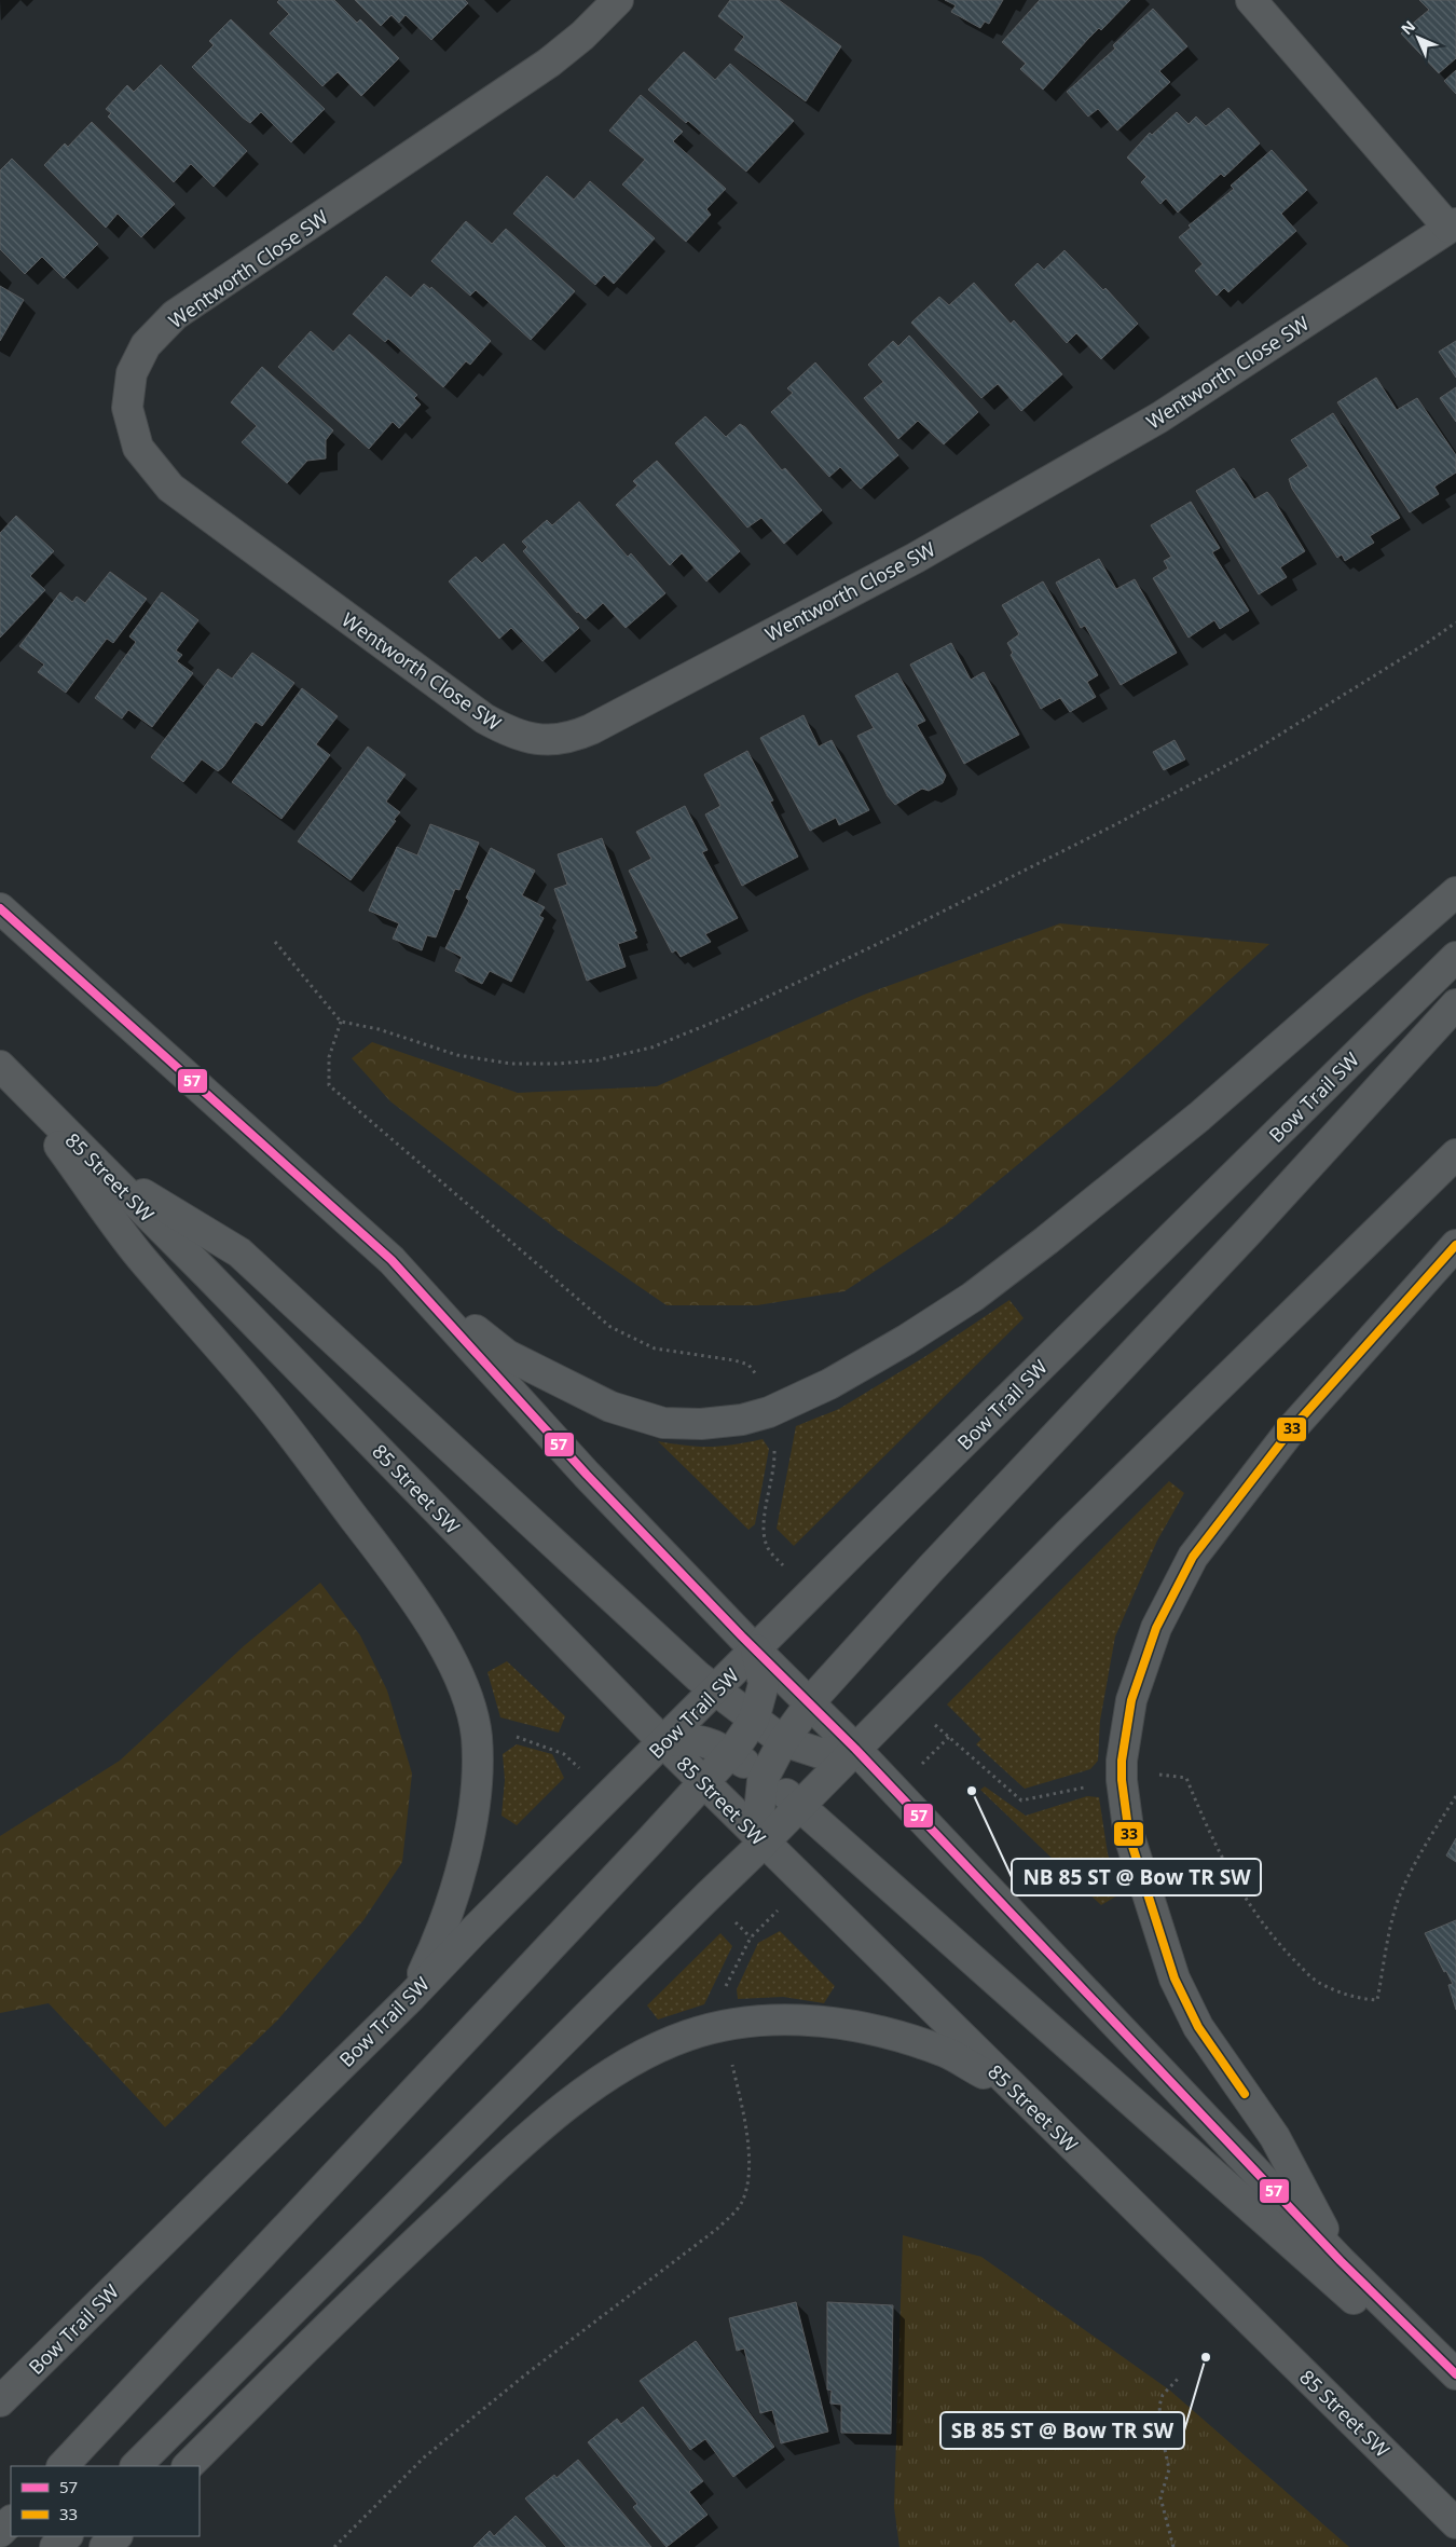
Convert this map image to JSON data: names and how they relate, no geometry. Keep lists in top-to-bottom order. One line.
{"streets":{"main road":["Wentworth Close SW","Bow Trail SW","85 Street SW"]},"crossings":[["Bow Trail SW","85 Street SW"]],"places":["NB 85 ST @ Bow TR SW","SB 85 ST @ Bow TR SW"],"lines":["transit line 57","transit line 33"],"legend":["57","33"],"north":"top left"}
